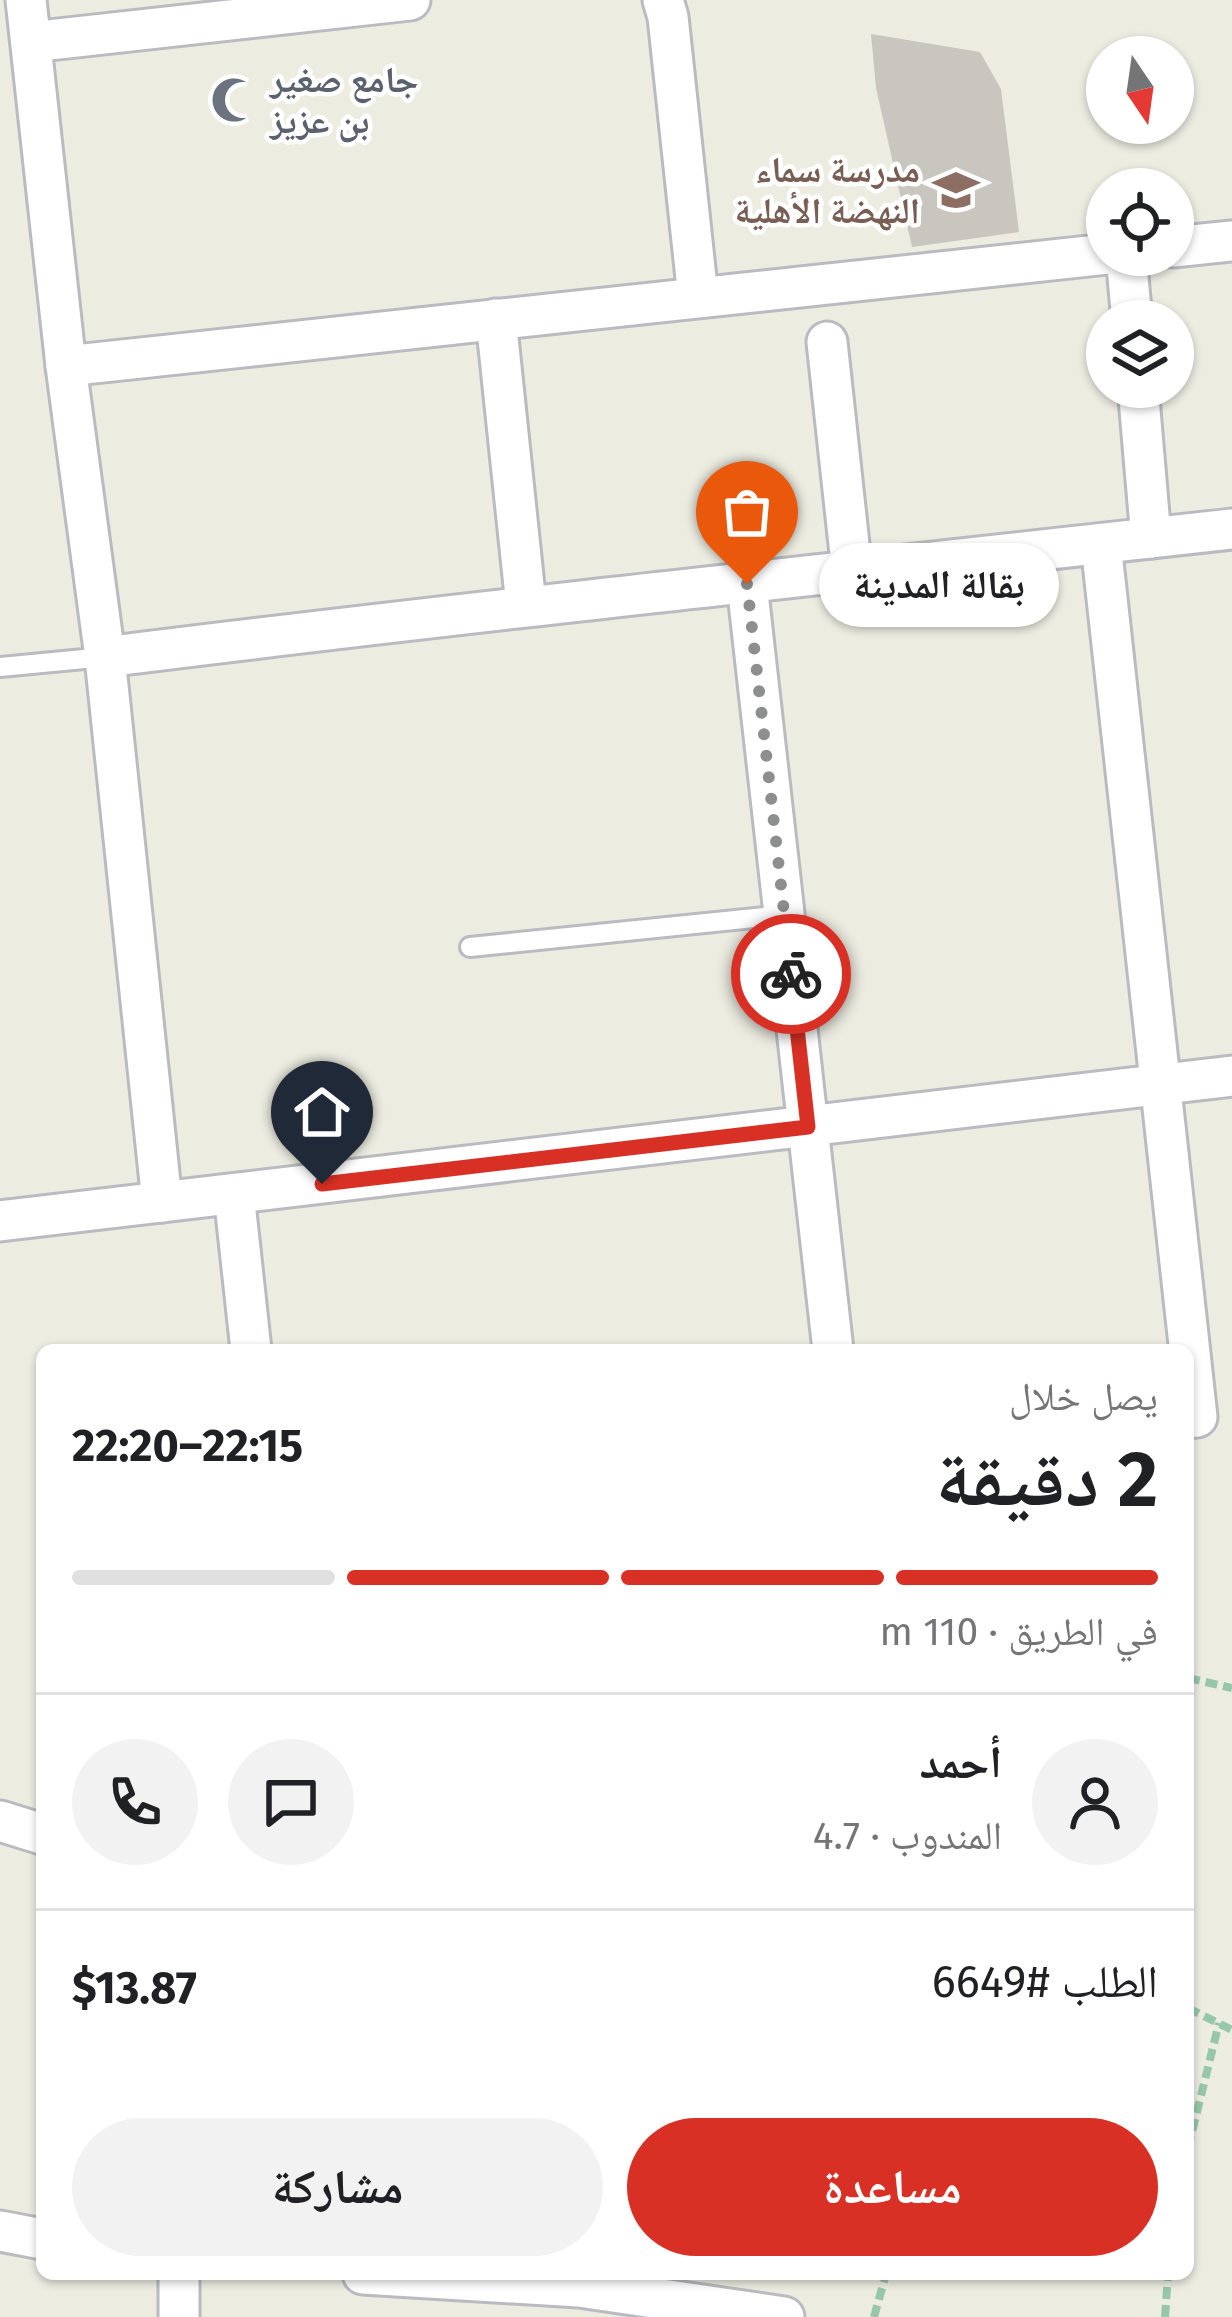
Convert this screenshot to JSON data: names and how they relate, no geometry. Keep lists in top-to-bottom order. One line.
{"places":{"mosque":["جامع صغير بن عزيز"],"school or university":["مدرسة سماء النهضة الأهلية"],"other":["بقالة المدينة"]},"north":"bottom","page":{"bubble":"بقالة المدينة","heading":["2 دقيقة","يصل خلال","22:15–22:20"],"panel":["أحمد","المندوب · 4.7","الطلب #6649","$13.87"],"bar":"في الطريق · 110 m","buttons":["مساعدة","مشاركة"]}}
